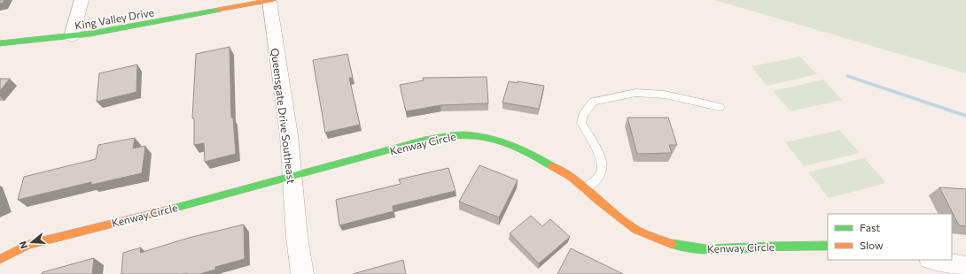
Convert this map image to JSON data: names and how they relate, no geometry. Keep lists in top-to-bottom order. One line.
{"streets":{"street":["King Valley Drive","Queensgate Drive Southeast","Kenway Circle"]},"crossings":[["King Valley Drive","Queensgate Drive Southeast"],["Queensgate Drive Southeast","Kenway Circle"]],"legend":["Fast","Slow"],"north":"left"}
